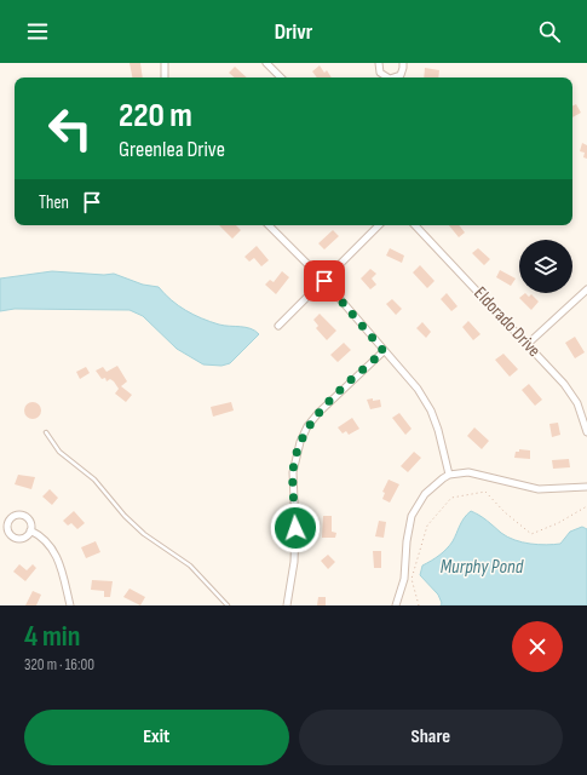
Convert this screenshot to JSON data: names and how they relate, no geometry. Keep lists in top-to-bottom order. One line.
{"streets":{"street":["Eldorado Drive"]},"water":["Murphy Pond"],"page":{"header":"Drivr","turn":["220 m","Greenlea Drive"],"then":"Then","heading":["4 min","320 m · 16:00"],"buttons":["Exit","Share"]}}
